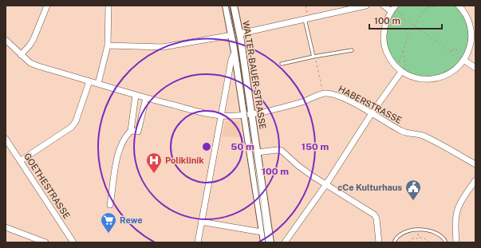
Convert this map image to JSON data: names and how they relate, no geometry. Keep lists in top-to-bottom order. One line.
{"streets":{"street":["WALTER-BAUER-STRASSE","HABERSTRASSE","GOETHESTRASSE"]},"crossings":[["WALTER-BAUER-STRASSE","HABERSTRASSE"]],"places":{"hospital":["Poliklinik"],"public building":["cCe Kulturhaus"],"supermarket":["Rewe"]},"scale_bar":"100 m","rings":["50 m","150 m","100 m"]}
